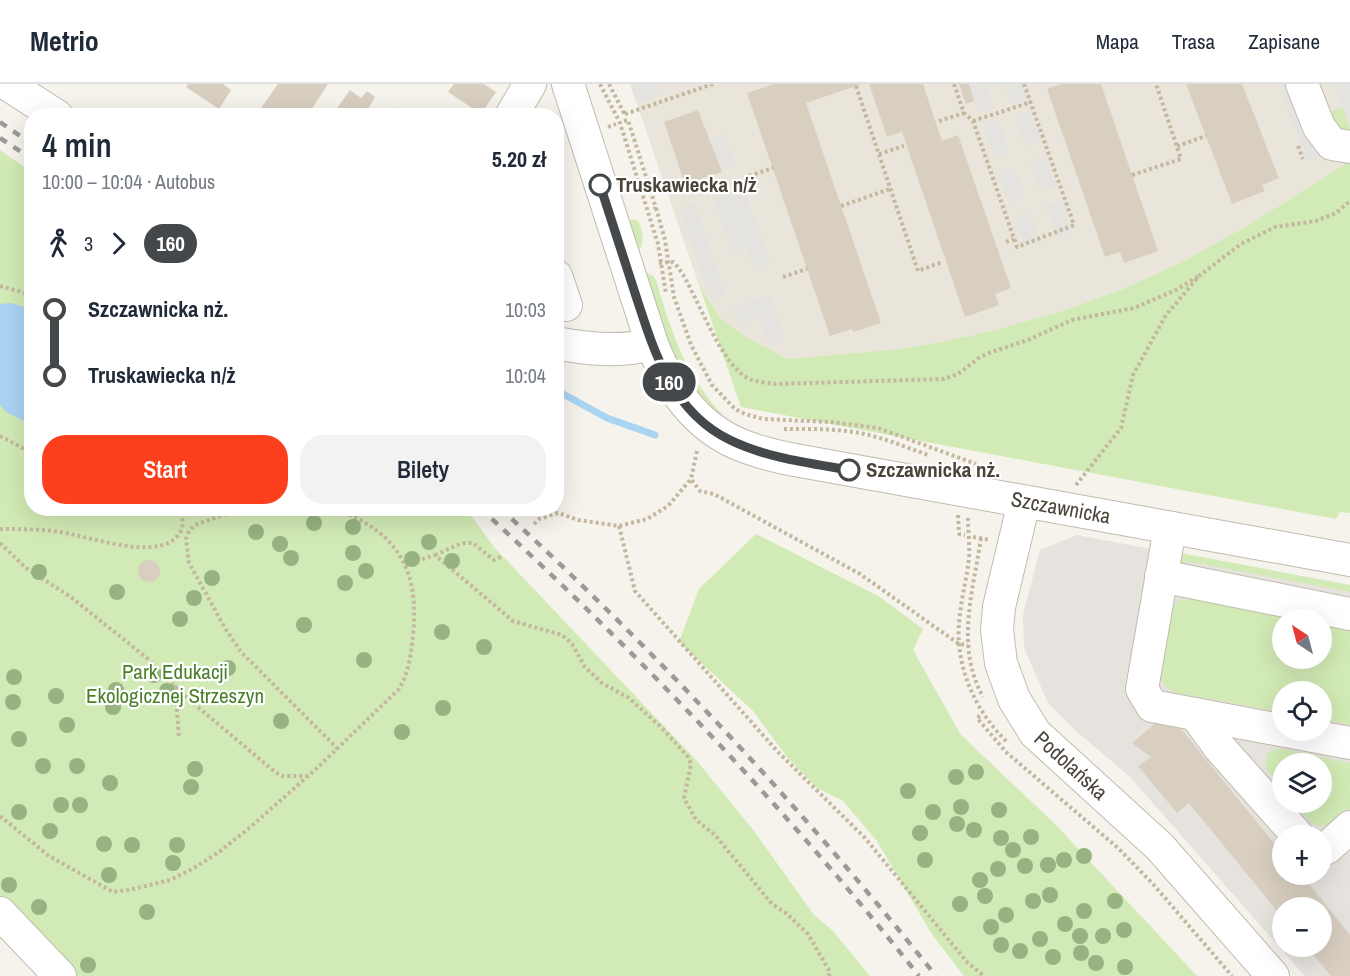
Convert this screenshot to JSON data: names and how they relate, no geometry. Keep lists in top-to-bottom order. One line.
{"streets":{"street":["Szczawnicka","Podolańska"]},"crossings":[["Szczawnicka","Podolańska"]],"parks":["Park Edukacji Ekologicznej Strzeszyn"],"places":["Truskawiecka n/ż","Szczawnicka nż."],"lines":["bus line 160"],"north":"top left","page":{"header":"Metrio","nav":["Mapa","Trasa","Zapisane"],"on_map":"160","heading":["4 min","10:00 – 10:04 · Autobus","5.20 zł"],"legs":["3","160"],"list":[{"name":"Szczawnicka nż.","value":"10:03"},{"name":"Truskawiecka n/ż","value":"10:04"}],"buttons":["Start","Bilety"],"map_buttons":["+","−"]}}
